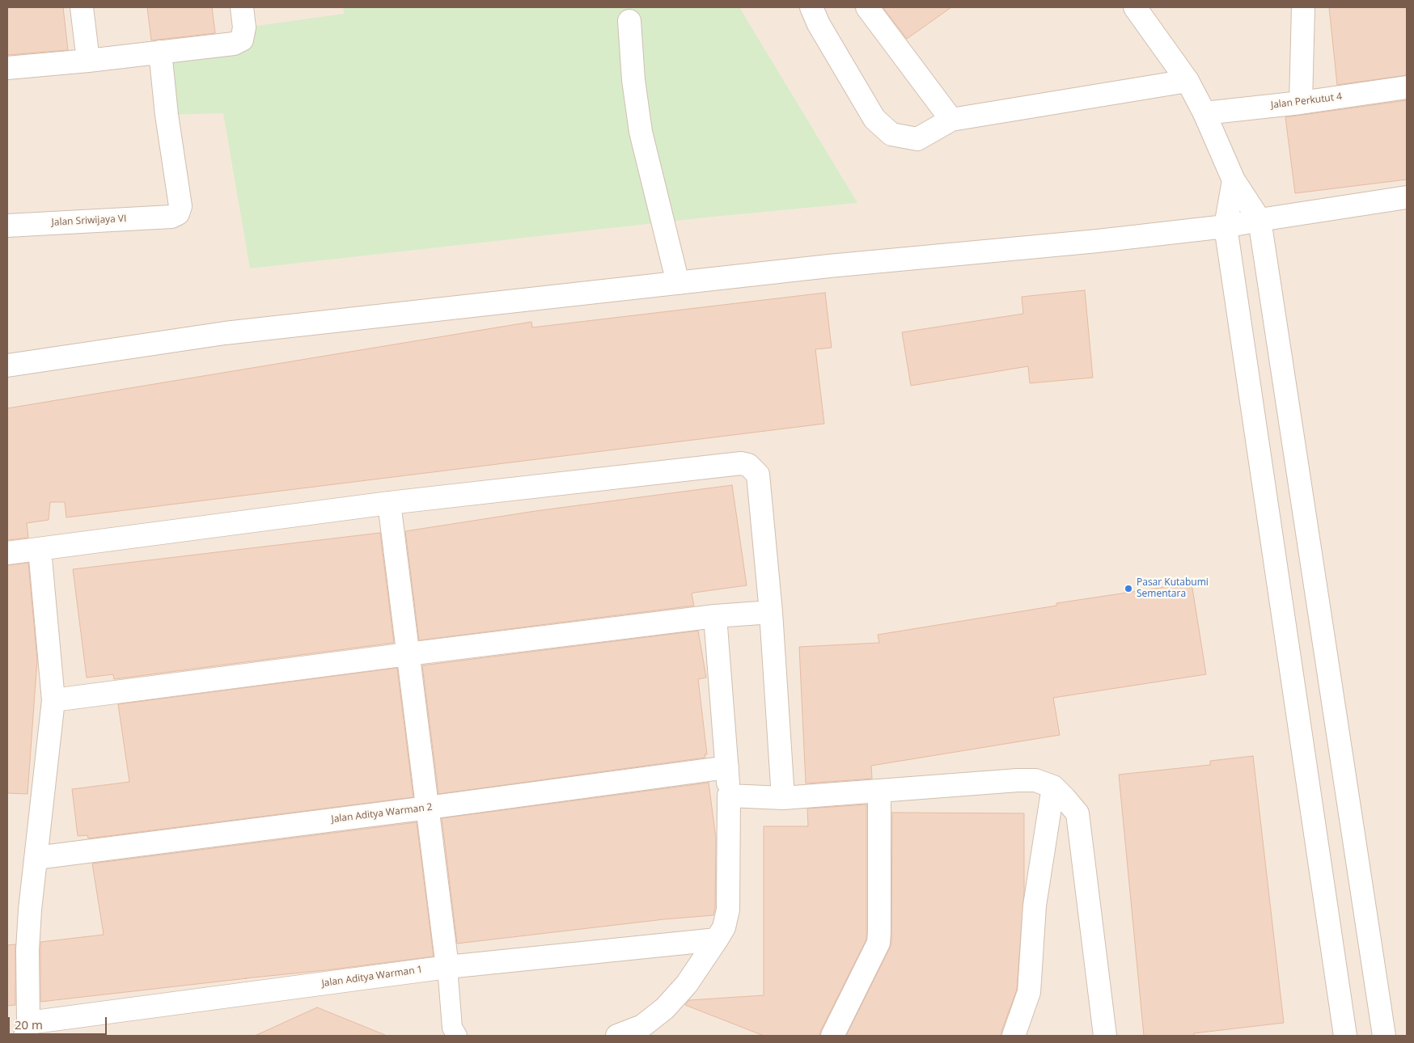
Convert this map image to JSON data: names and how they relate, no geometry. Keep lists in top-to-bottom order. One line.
{"streets":{"street":["Jalan Perkutut 4","Jalan Sriwijaya VI","Jalan Aditya Warman 2","Jalan Aditya Warman 1"]},"places":["Pasar Kutabumi Sementara"],"scale_bar":"20 m"}
